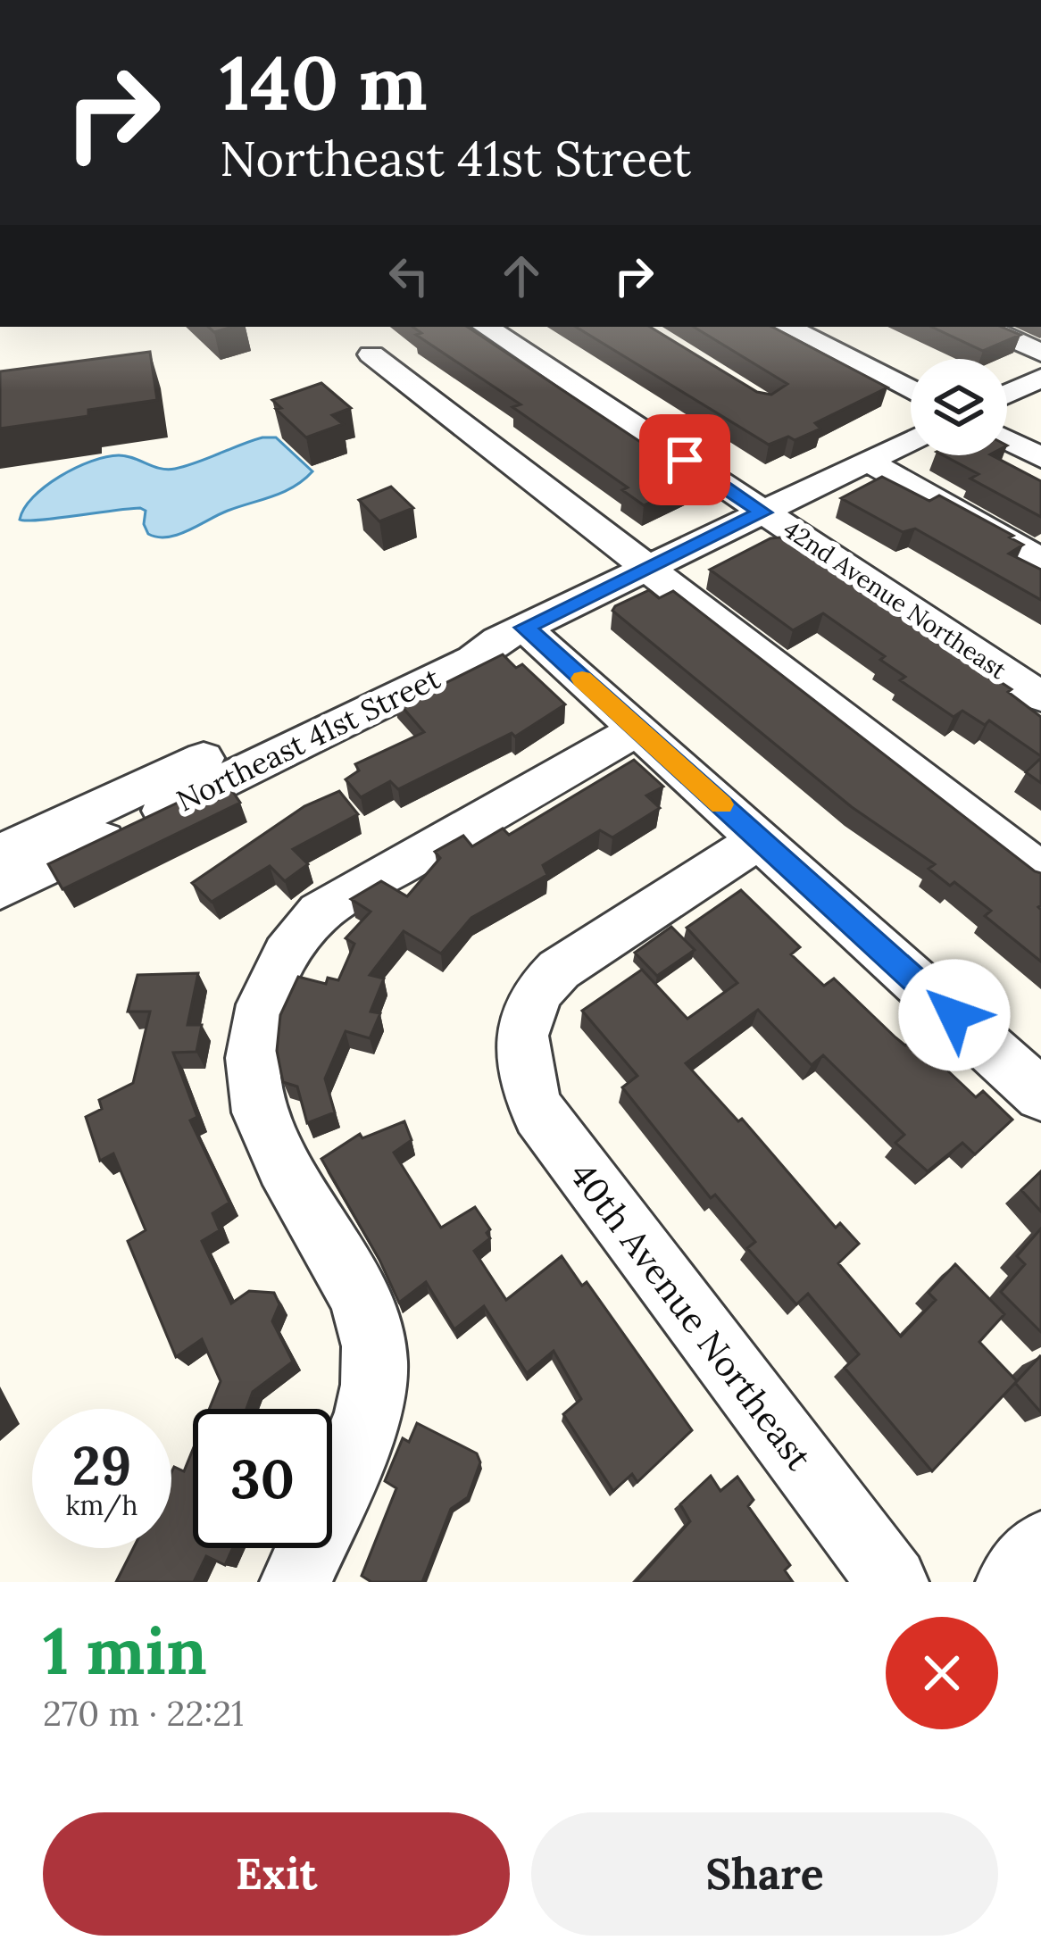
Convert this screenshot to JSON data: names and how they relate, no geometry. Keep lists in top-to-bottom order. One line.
{"streets":{"street":["42nd Avenue Northeast","Northeast 41st Street","40th Avenue Northeast"]},"crossings":[["42nd Avenue Northeast","Northeast 41st Street"]],"page":{"turn":["140 m","Northeast 41st Street"],"speed":"29 km/h","limit":"30","heading":["1 min","270 m · 22:21"],"buttons":["Exit","Share"]}}
